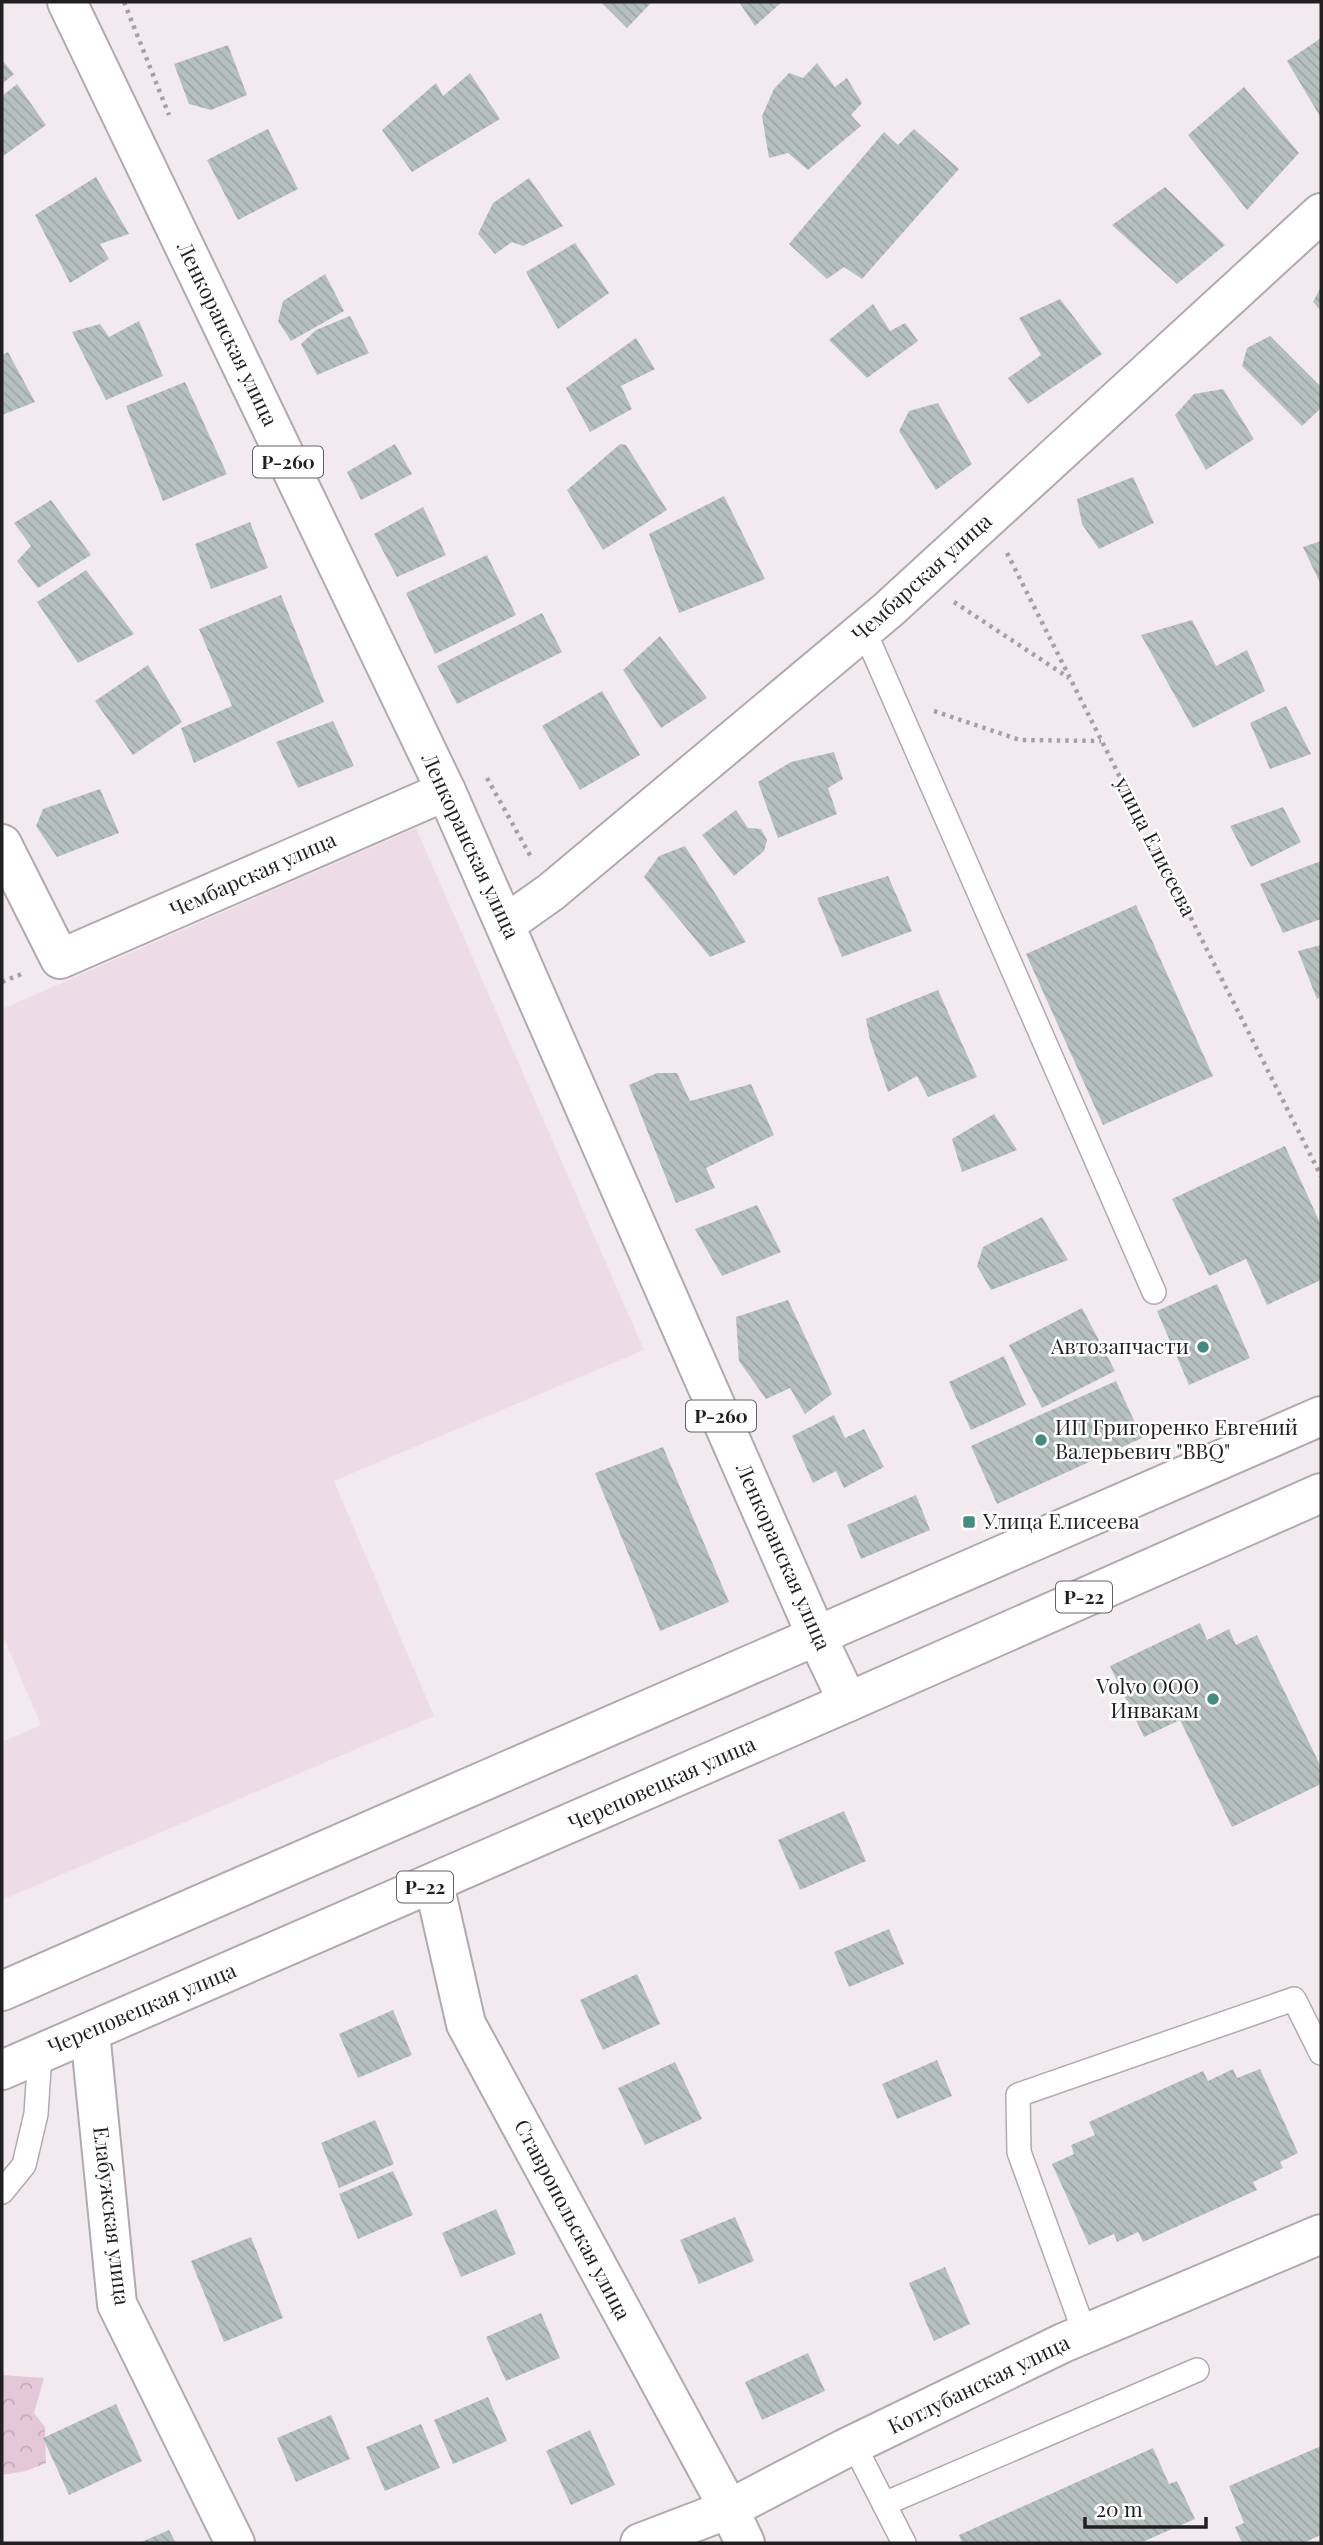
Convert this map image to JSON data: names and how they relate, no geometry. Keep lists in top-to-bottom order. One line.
{"streets":{"main road":["Ленкоранская улица","Р-260","Чембарская улица","Р-22","Череповецкая улица","Елабужская улица","Ставропольская улица","Котлубанская улица"],"path":["улица Елисеева"]},"crossings":[["Ленкоранская улица","Чембарская улица"],["Ленкоранская улица","Череповецкая улица"],["Чембарская улица","улица Елисеева"],["Череповецкая улица","Елабужская улица"],["Череповецкая улица","Ставропольская улица"],["Ставропольская улица","Котлубанская улица"]],"places":{"other":["Автозапчасти","ИП Григоренко Евгений Валерьевич \"BBQ\"","Volvo ООО Инвакам"],"transit":["Улица Елисеева"]},"scale_bar":"20 m"}
